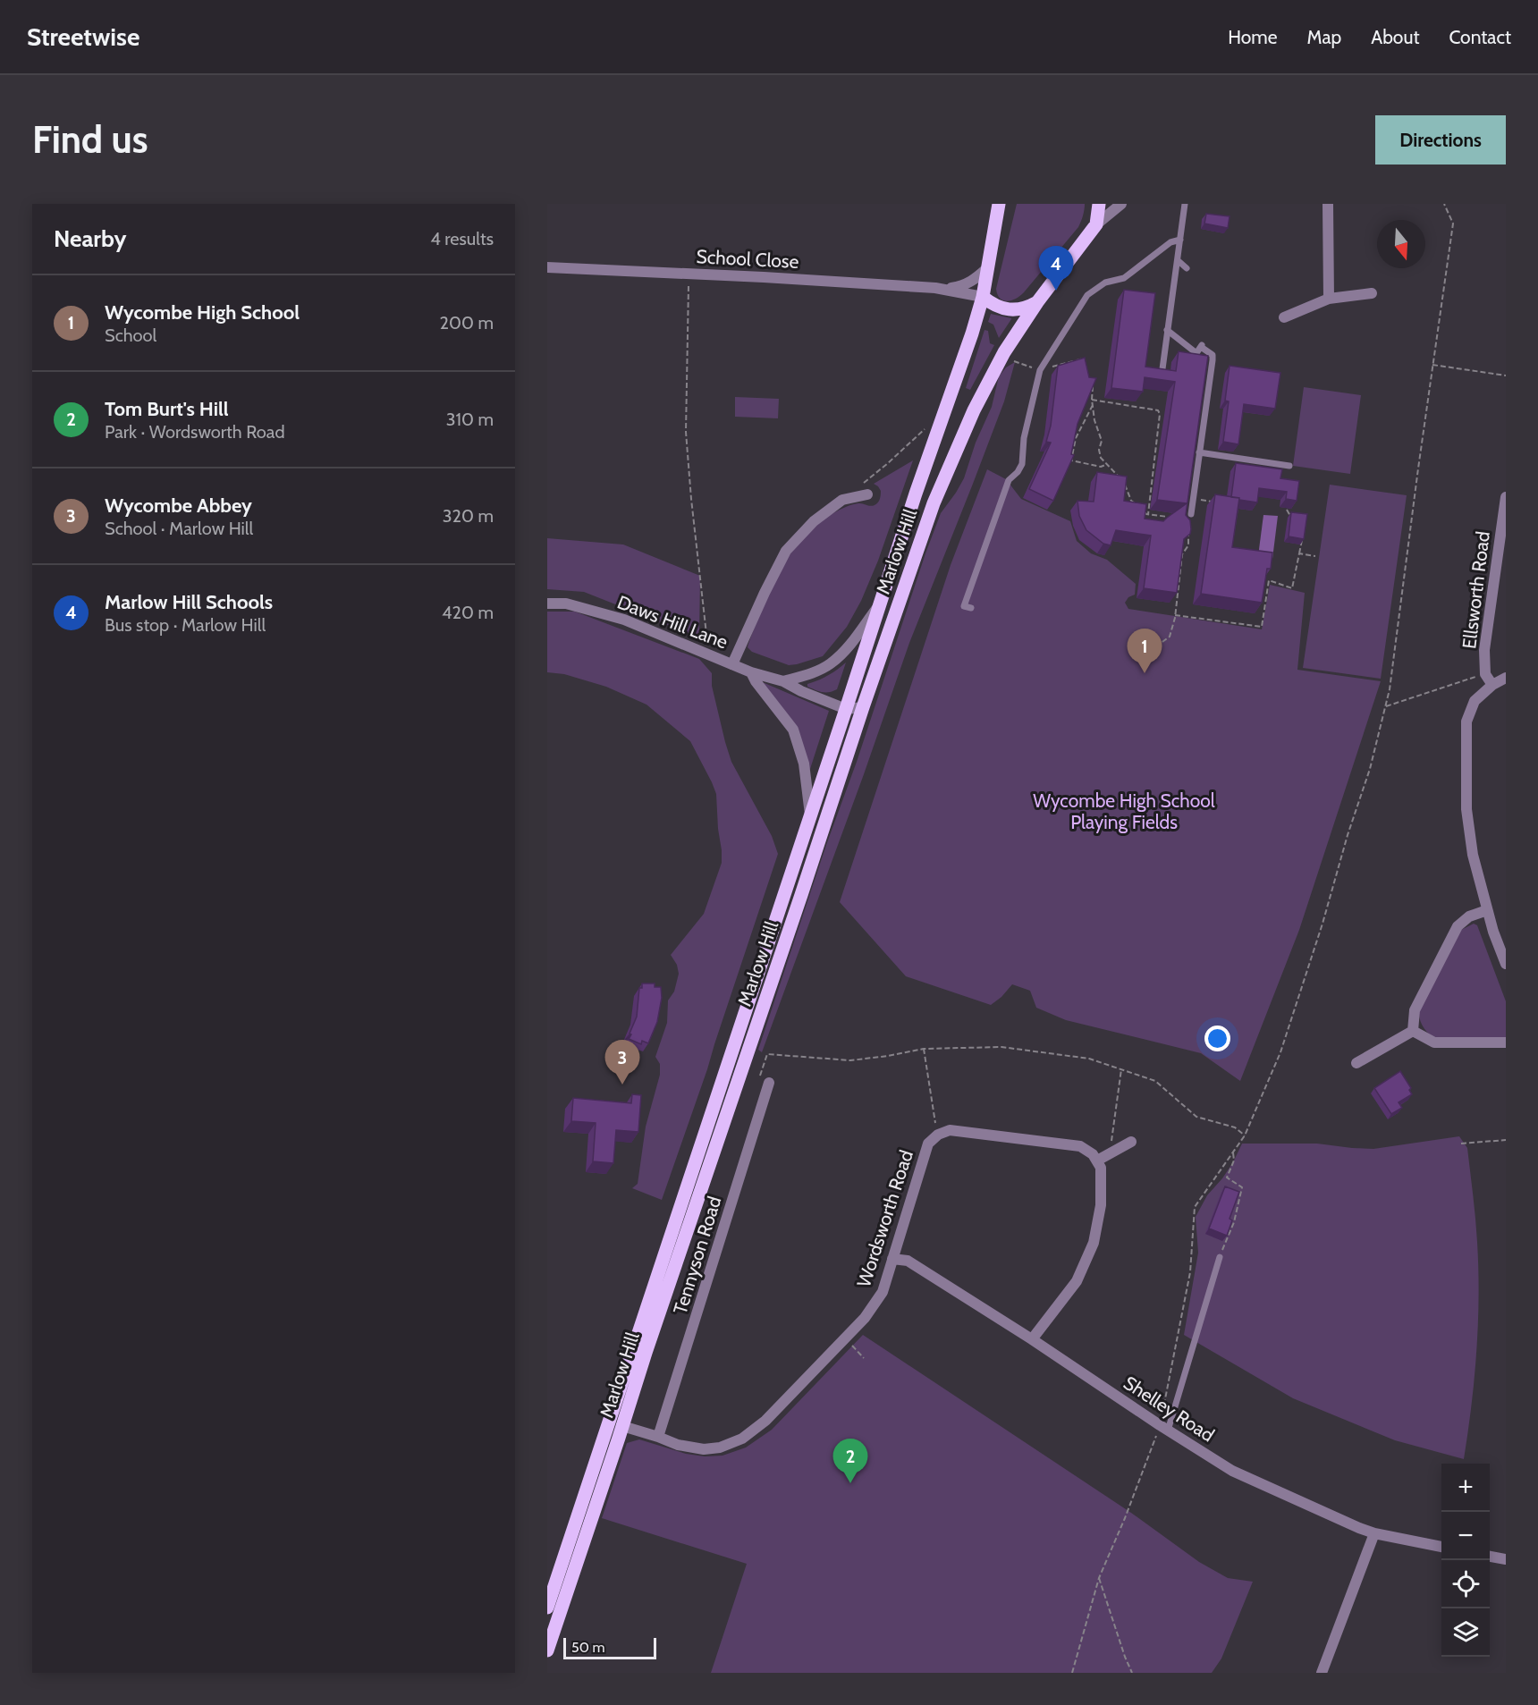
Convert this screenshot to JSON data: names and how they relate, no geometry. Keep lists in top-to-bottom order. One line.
{"streets":{"main road":["Marlow Hill"],"street":["School Close","Ellsworth Road","Daws Hill Lane","Wordsworth Road","Tennyson Road","Shelley Road"]},"crossings":[["School Close","Marlow Hill"],["Marlow Hill","Daws Hill Lane"],["Marlow Hill","Wordsworth Road"],["Wordsworth Road","Tennyson Road"],["Wordsworth Road","Shelley Road"]],"parks":["Wycombe High School Playing Fields"],"scale_bar":"50 m","north":"bottom","page":{"header":"Streetwise","nav":["Home","Map","About","Contact"],"buttons":"Directions","title":"Find us","heading":["Nearby","4 results"],"pins":["4","1","3","2"],"list":[{"mark":"1","name":"Wycombe High School","note":"School","value":"200 m"},{"mark":"2","name":"Tom Burt's Hill","note":"Park · Wordsworth Road","value":"310 m"},{"mark":"3","name":"Wycombe Abbey","note":"School · Marlow Hill","value":"320 m"},{"mark":"4","name":"Marlow Hill Schools","note":"Bus stop · Marlow Hill","value":"420 m"}],"map_buttons":["+","−"],"scale":"50 m"}}
